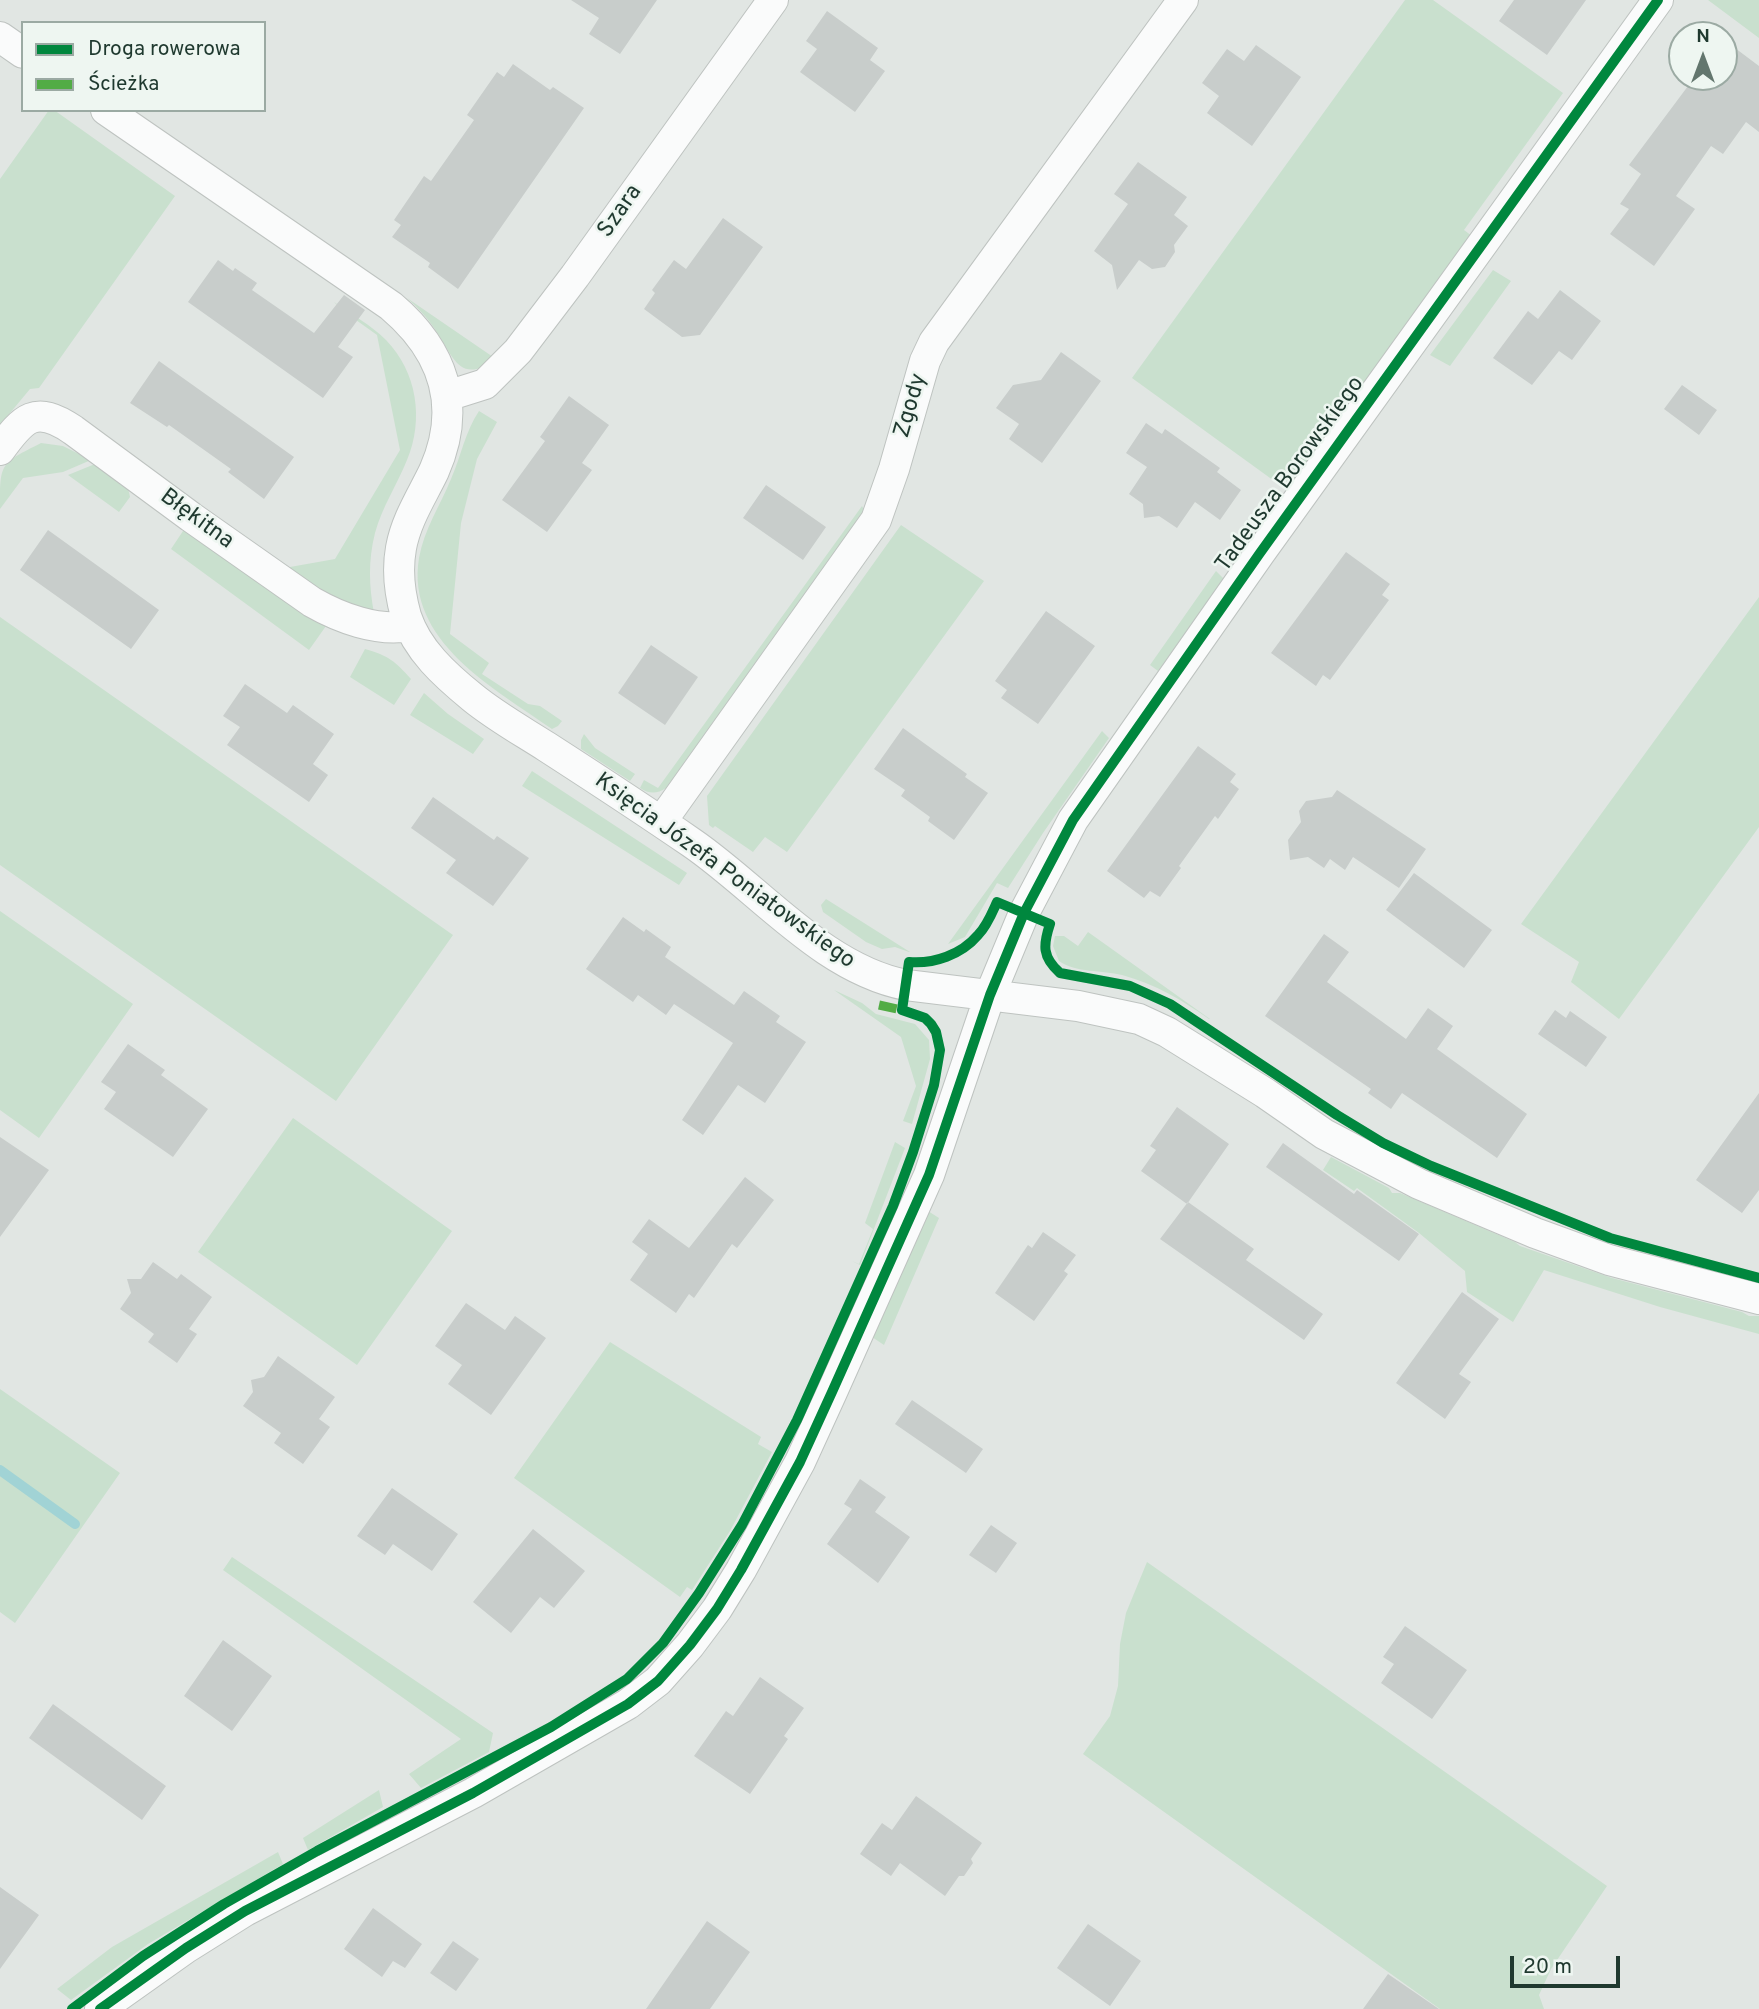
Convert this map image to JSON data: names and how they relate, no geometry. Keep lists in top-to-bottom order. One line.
{"streets":{"street":["Szara","Zgody","Tadeusza Borowskiego","Błękitna","Księcia Józefa Poniatowskiego"]},"crossings":[["Szara","Księcia Józefa Poniatowskiego"],["Zgody","Księcia Józefa Poniatowskiego"],["Tadeusza Borowskiego","Księcia Józefa Poniatowskiego"],["Błękitna","Księcia Józefa Poniatowskiego"]],"legend":["Droga rowerowa","Ścieżka"],"scale_bar":"20 m","north":"top"}
